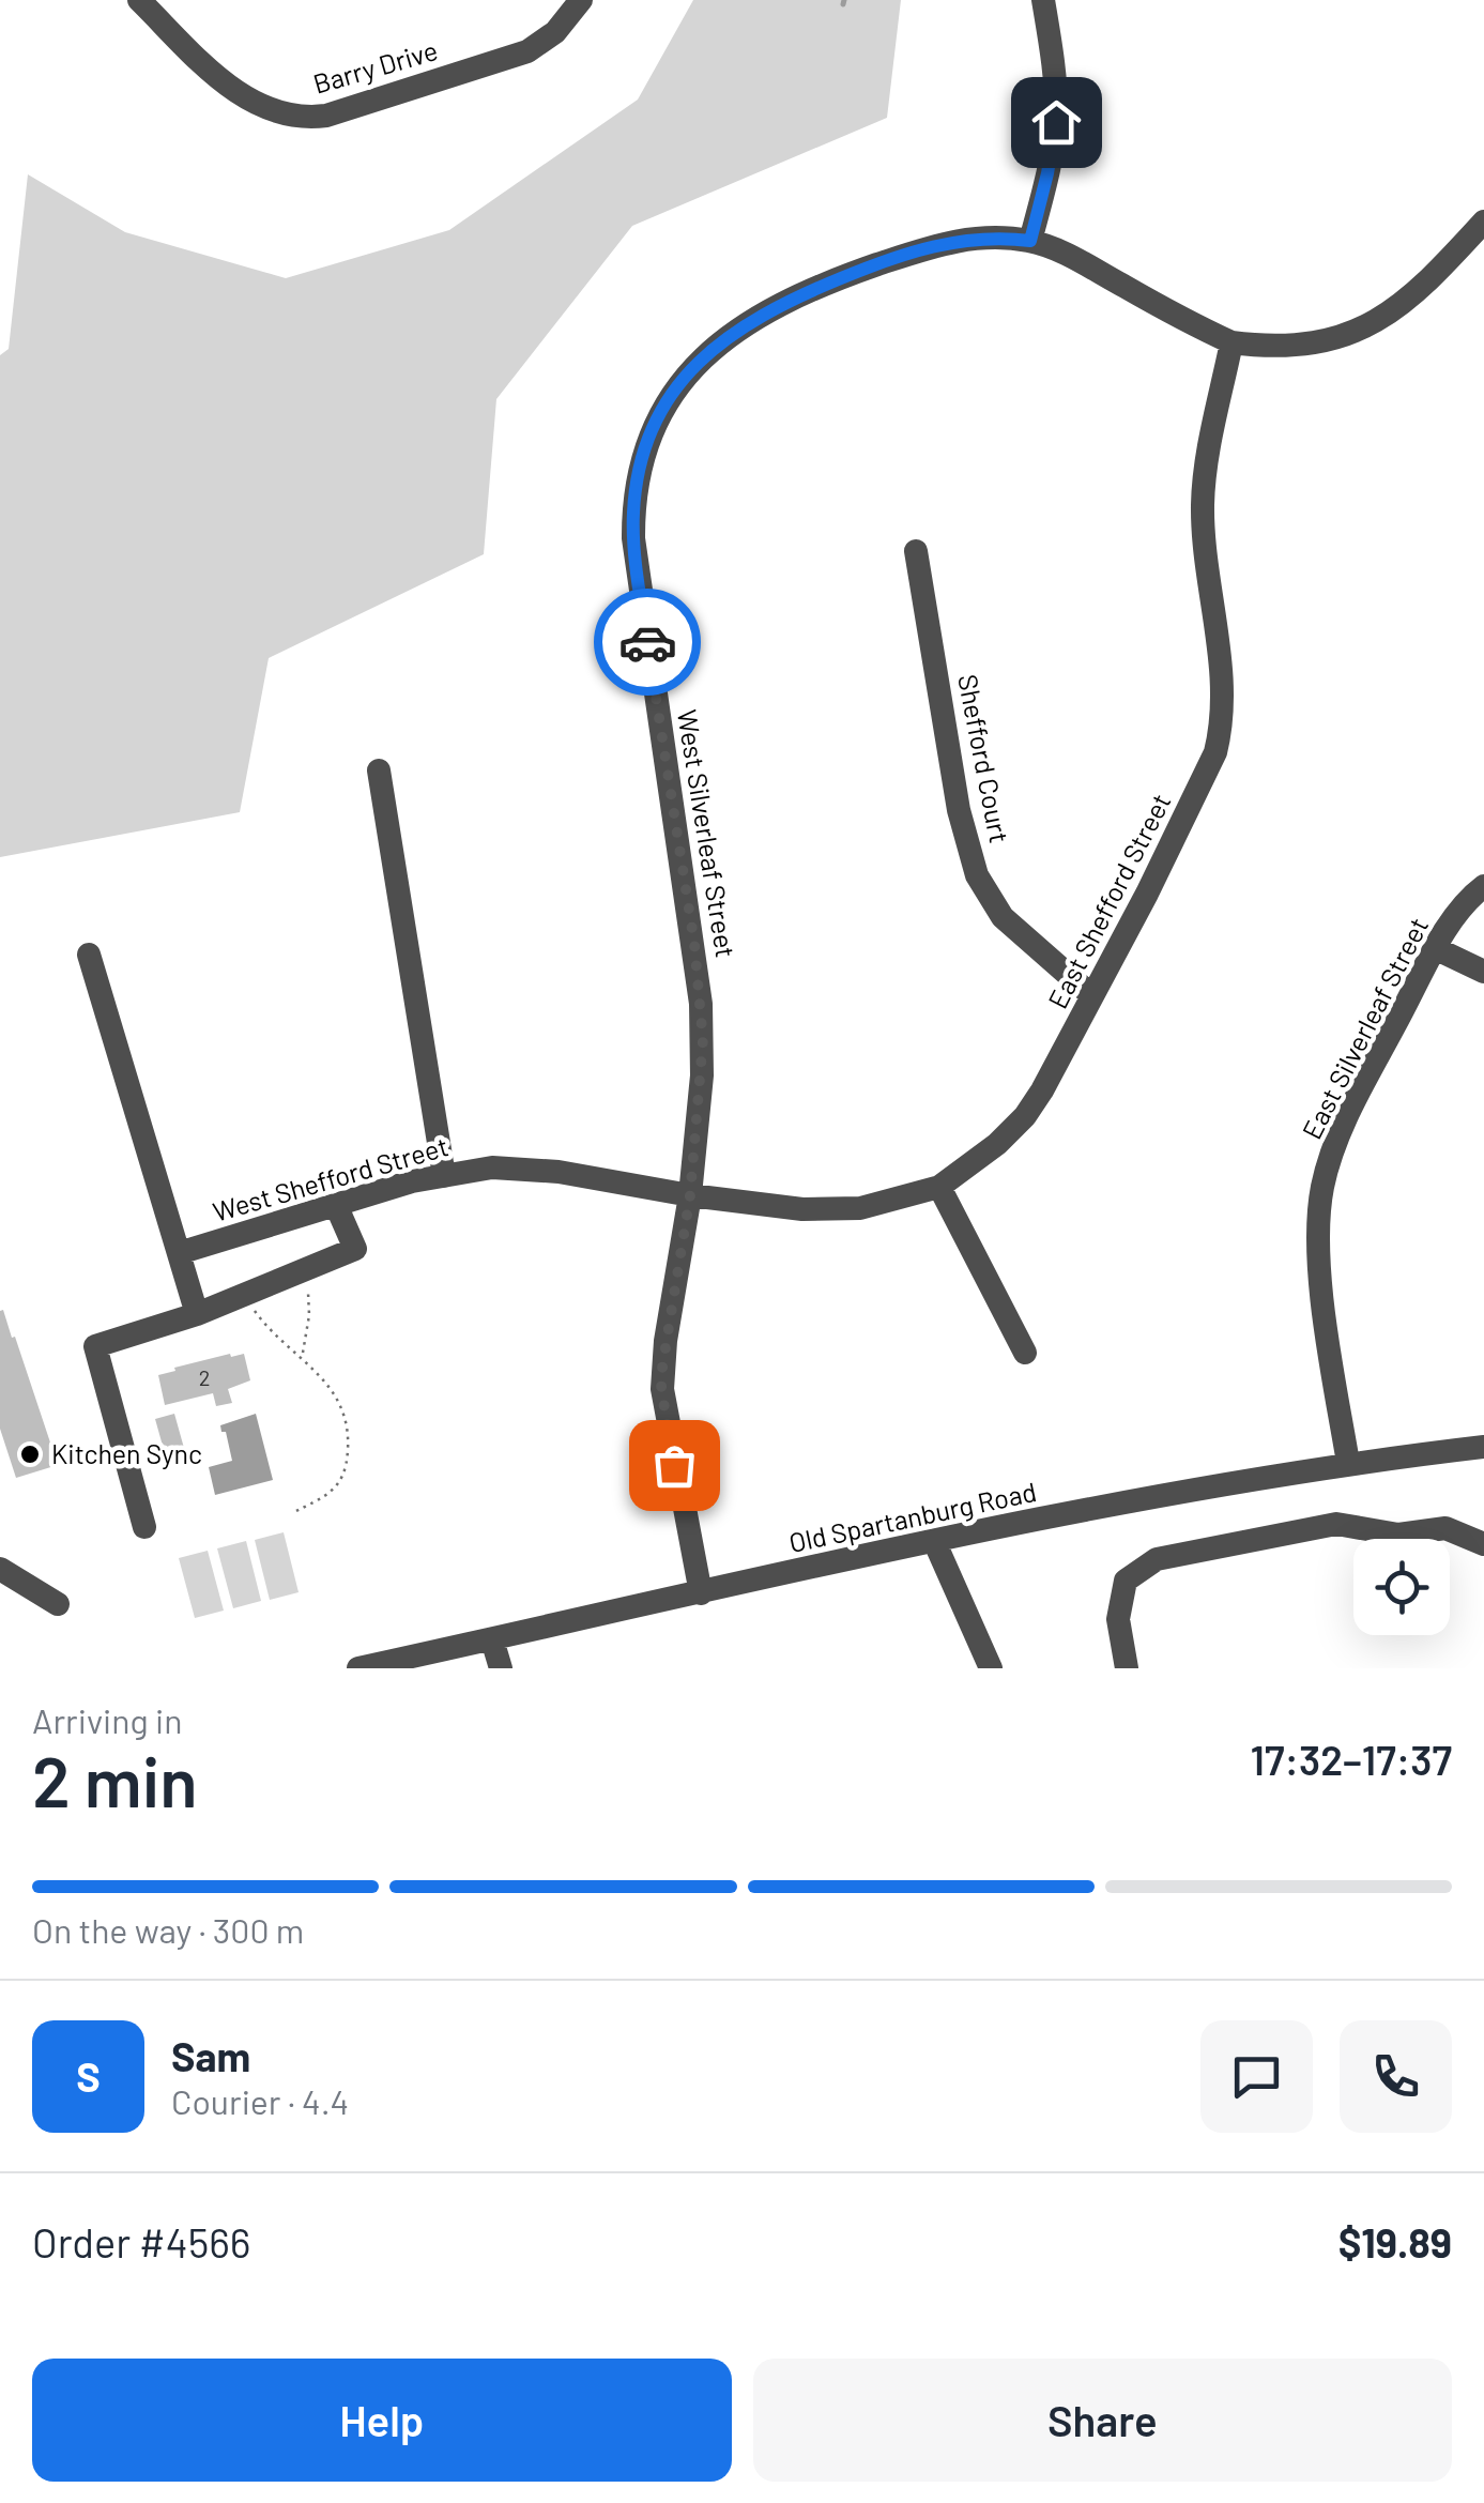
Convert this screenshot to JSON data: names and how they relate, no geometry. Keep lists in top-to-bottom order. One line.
{"streets":{"street":["Barry Drive","Shefford Court","West Silverleaf Street","East Shefford Street","East Silverleaf Street","West Shefford Street","Old Spartanburg Road"]},"crossings":[["Shefford Court","East Shefford Street"],["West Silverleaf Street","East Shefford Street"],["West Silverleaf Street","West Shefford Street"],["West Silverleaf Street","Old Spartanburg Road"],["East Shefford Street","West Shefford Street"],["East Silverleaf Street","Old Spartanburg Road"]],"places":["Kitchen Sync"],"house_numbers":["2"],"page":{"heading":["2 min","Arriving in","17:32–17:37"],"panel":["Sam","Courier · 4.4","Order #4566","$19.89"],"bar":"On the way · 300 m","round":"S","buttons":["Help","Share"]}}
